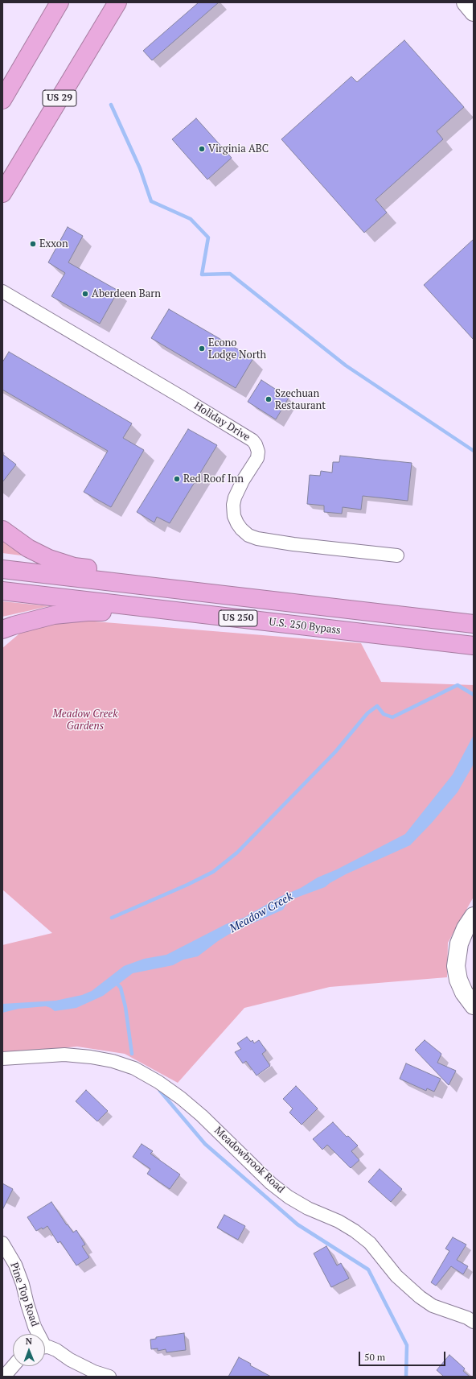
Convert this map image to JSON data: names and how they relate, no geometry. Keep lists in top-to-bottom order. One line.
{"streets":{"highway":["US 29","US 250","U.S. 250 Bypass"],"street":["Holiday Drive","Meadowbrook Road","Pine Top Road"]},"water":["Meadow Creek"],"parks":["Meadow Creek Gardens"],"places":["Virginia ABC","Exxon","Aberdeen Barn","Econo Lodge North","Szechuan Restaurant","Red Roof Inn"],"scale_bar":"50 m","north":"top"}
